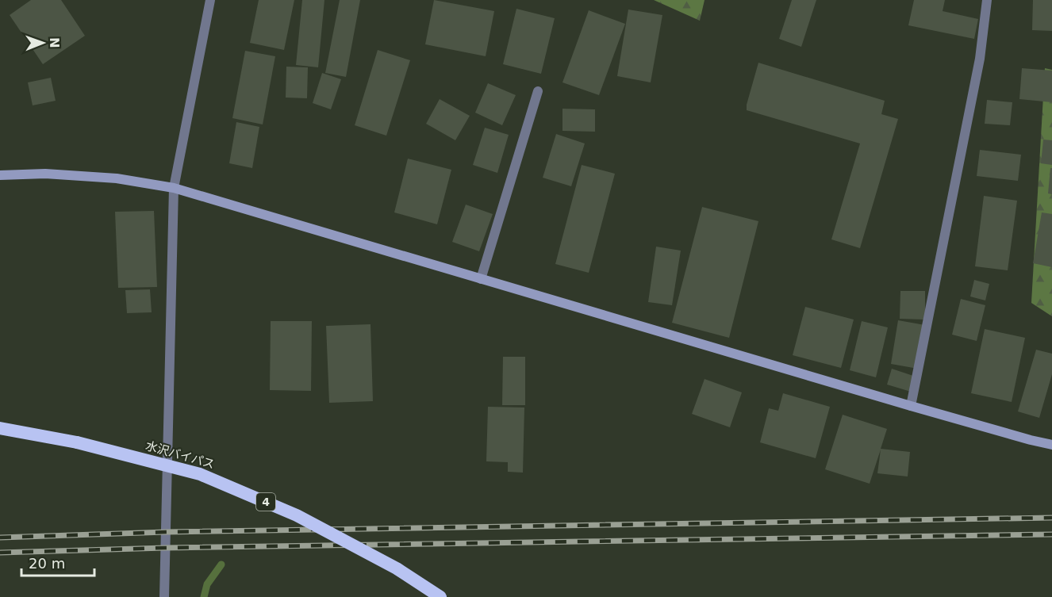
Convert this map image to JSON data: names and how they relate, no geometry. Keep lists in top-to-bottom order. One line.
{"streets":{"highway":["水沢バイパス","4"]},"scale_bar":"20 m","north":"right"}
